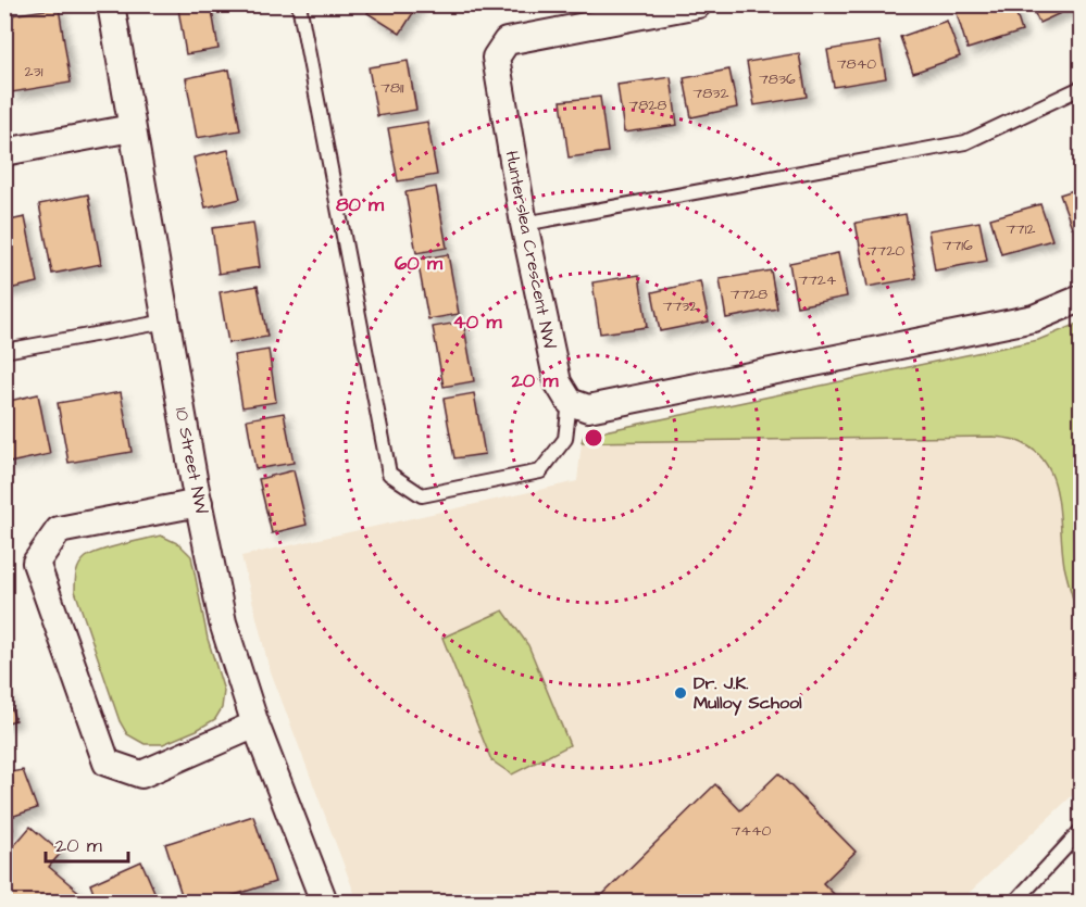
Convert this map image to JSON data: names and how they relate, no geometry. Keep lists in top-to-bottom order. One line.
{"streets":{"street":["Hunterslea Crescent NW","10 Street NW"]},"places":["Dr. J.K. Mulloy School"],"house_numbers":["7840","231","7836","7811","7832","7828","7712","7716","7720","7724","7728","7732","7440"],"scale_bar":"20 m","rings":["80 m","60 m","40 m","20 m"]}
